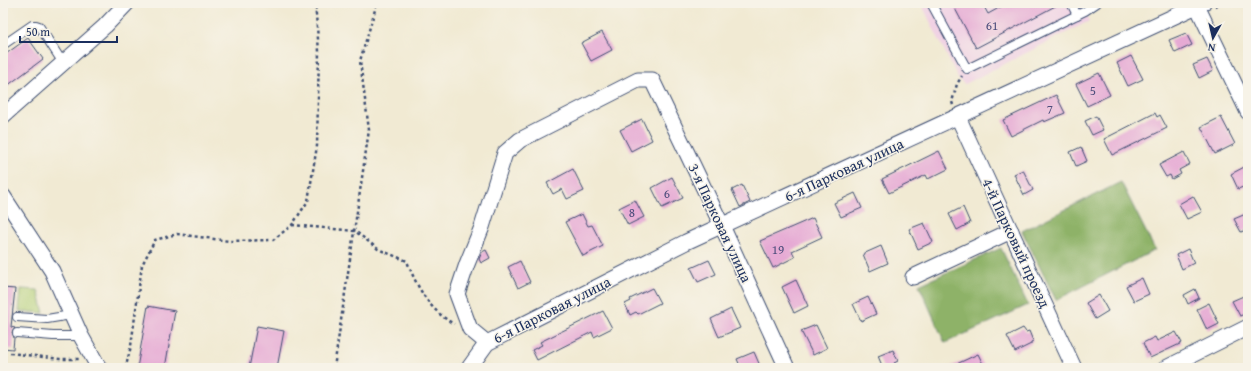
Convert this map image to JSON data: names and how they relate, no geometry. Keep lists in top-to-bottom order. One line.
{"streets":{"street":["6-я Парковая улица","3-я Парковая улица","4-й Парковый проезд"]},"crossings":[["6-я Парковая улица","3-я Парковая улица"],["6-я Парковая улица","4-й Парковый проезд"]],"house_numbers":["61","5","7","6","8","19"],"scale_bar":"50 m","north":"bottom"}
